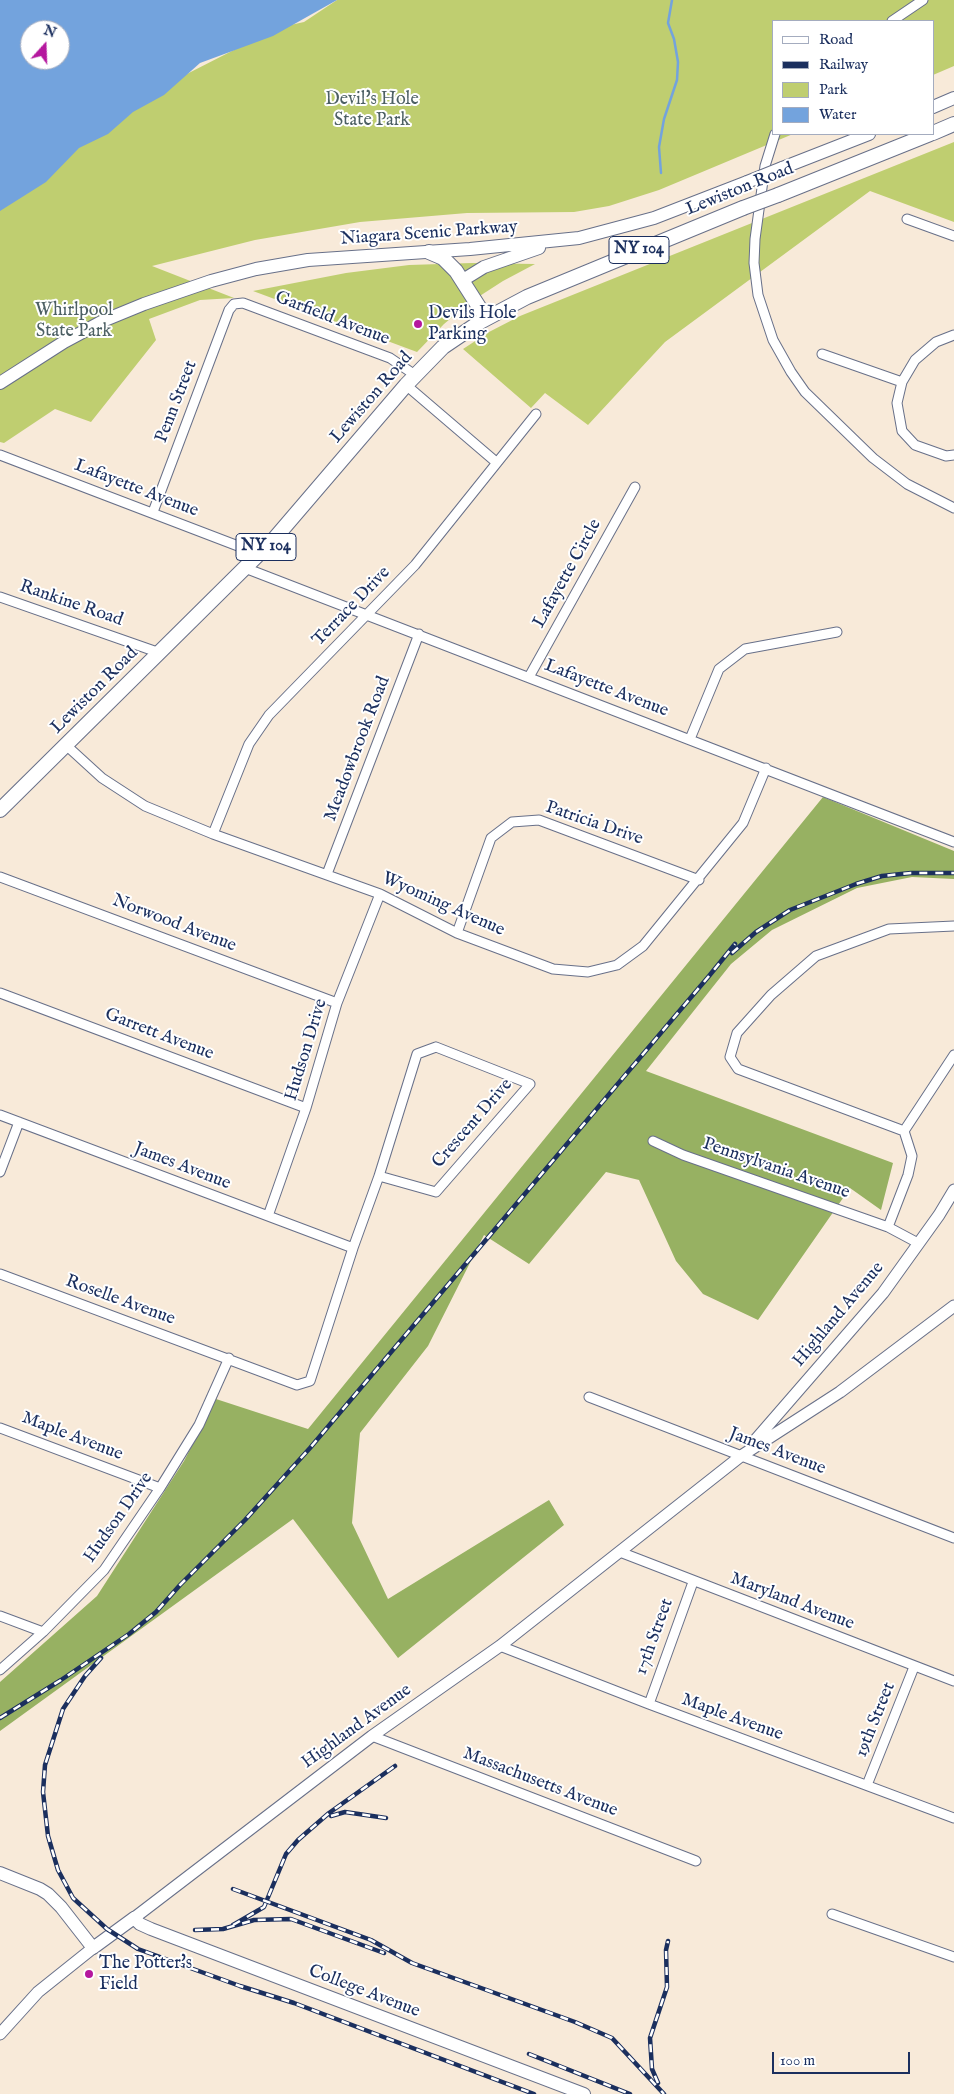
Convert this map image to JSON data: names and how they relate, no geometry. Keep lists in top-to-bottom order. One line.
{"streets":{"main road":["Lewiston Road","Niagara Scenic Parkway","NY 104","Highland Avenue","College Avenue"],"street":["Garfield Avenue","Penn Street","Lafayette Avenue","Lafayette Circle","Rankine Road","Terrace Drive","Meadowbrook Road","Patricia Drive","Wyoming Avenue","Norwood Avenue","Garrett Avenue","Hudson Drive","Crescent Drive","James Avenue","Pennsylvania Avenue","Roselle Avenue","Maple Avenue","Maryland Avenue","17th Street","19th Street","Massachusetts Avenue"]},"crossings":[["Lewiston Road","Garfield Avenue"],["Lewiston Road","Lafayette Avenue"],["Lewiston Road","Rankine Road"],["Lewiston Road","Wyoming Avenue"],["Garfield Avenue","Penn Street"],["Garfield Avenue","Terrace Drive"],["Penn Street","Lafayette Avenue"],["Lafayette Avenue","Lafayette Circle"],["Lafayette Avenue","Terrace Drive"],["Lafayette Avenue","Meadowbrook Road"],["Lafayette Avenue","Wyoming Avenue"],["Terrace Drive","Wyoming Avenue"],["Meadowbrook Road","Wyoming Avenue"],["Patricia Drive","Wyoming Avenue"],["Wyoming Avenue","Hudson Drive"],["Norwood Avenue","Hudson Drive"],["Garrett Avenue","Hudson Drive"],["Hudson Drive","Crescent Drive"],["Hudson Drive","James Avenue"],["Hudson Drive","Roselle Avenue"],["Hudson Drive","Maple Avenue"],["Crescent Drive","James Avenue"],["Crescent Drive","Roselle Avenue"],["James Avenue","Highland Avenue"],["Pennsylvania Avenue","Highland Avenue"],["Highland Avenue","Maple Avenue"],["Highland Avenue","Maryland Avenue"],["Highland Avenue","Massachusetts Avenue"],["Highland Avenue","College Avenue"],["Maple Avenue","17th Street"],["Maple Avenue","19th Street"],["Maryland Avenue","17th Street"],["Maryland Avenue","19th Street"]],"parks":["Devil's Hole State Park","Whirlpool State Park"],"places":["Devils Hole Parking","The Potter's Field"],"legend":["Road","Railway","Park","Water"],"scale_bar":"100 m","north":"top"}
